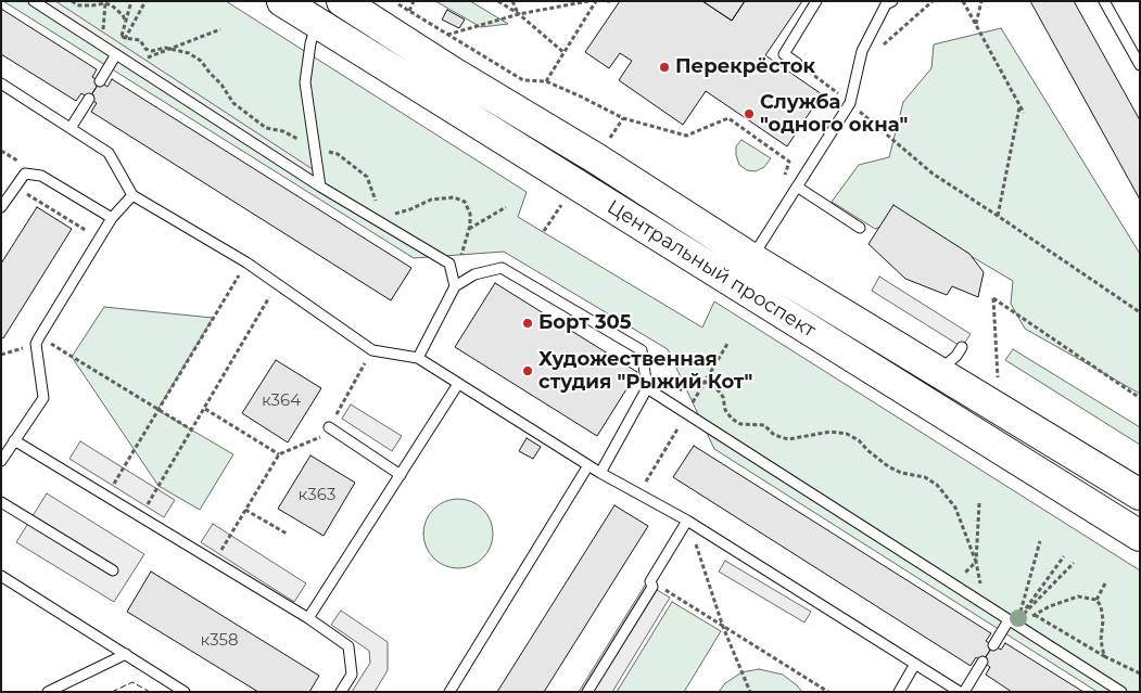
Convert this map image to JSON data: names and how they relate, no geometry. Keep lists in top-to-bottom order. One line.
{"streets":{"main road":["Центральный проспект"]},"places":["Перекрёсток","Служба \"одного окна\"","Борт 305","Художественная студия \"Рыжий Кот\""],"house_numbers":["к364","к363","к358"]}
